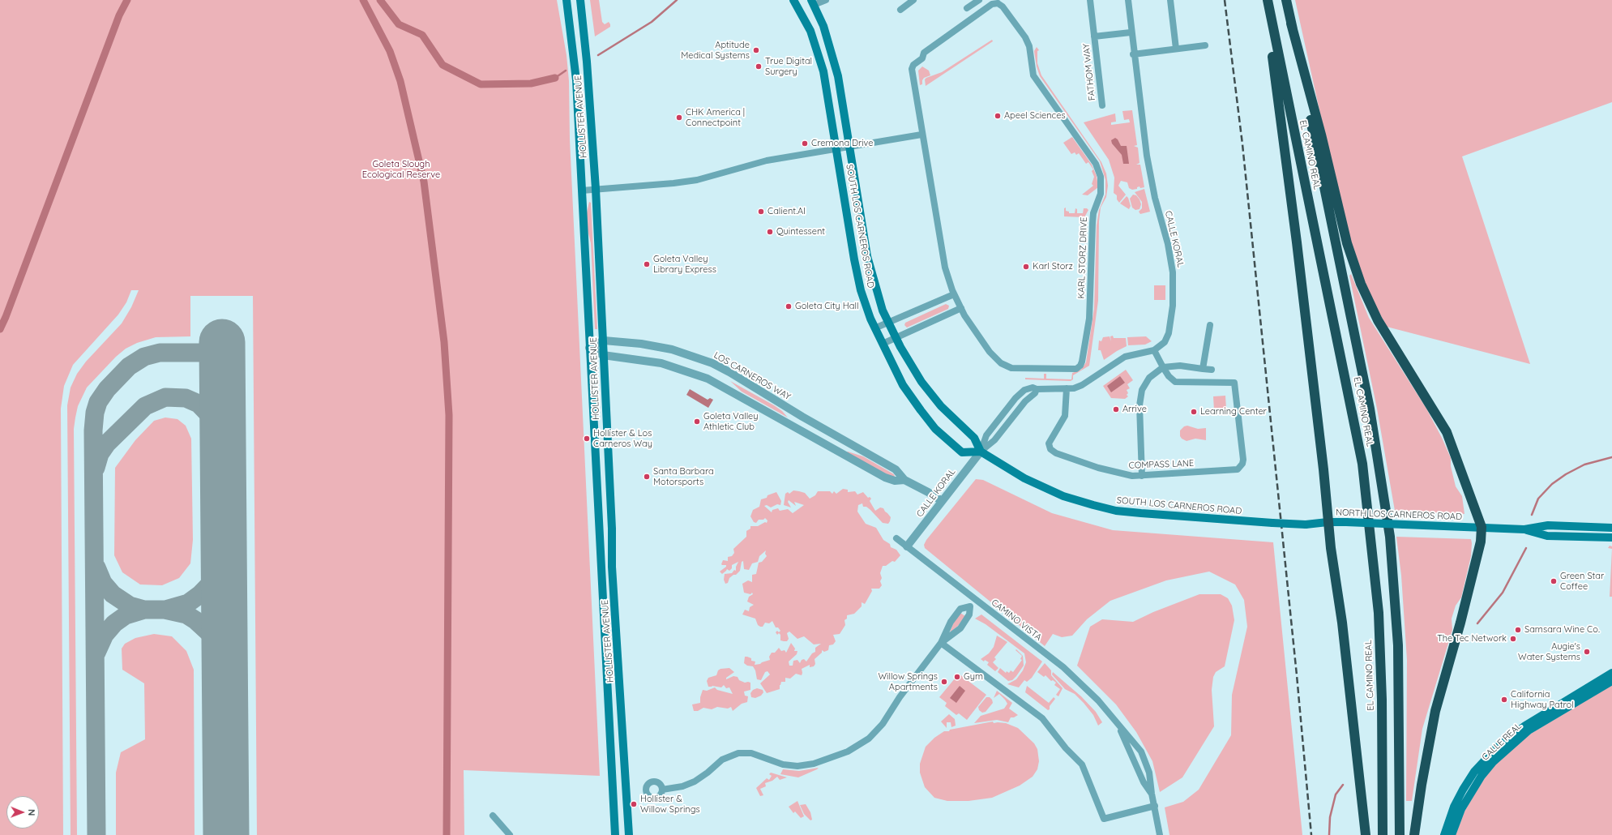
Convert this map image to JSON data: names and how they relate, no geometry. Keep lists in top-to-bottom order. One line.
{"streets":{"highway":["EL CAMINO REAL"],"main road":["HOLLISTER AVENUE","SOUTH LOS CARNEROS ROAD","NORTH LOS CARNEROS ROAD","CALLE REAL"],"street":["FATHOM WAY","CALLE KORAL","KARL STORZ DRIVE","LOS CARNEROS WAY","COMPASS LANE","CAMINO VISTA"]},"crossings":[["FATHOM WAY","CALLE KORAL"],["HOLLISTER AVENUE","LOS CARNEROS WAY"],["SOUTH LOS CARNEROS ROAD","CALLE KORAL"],["SOUTH LOS CARNEROS ROAD","NORTH LOS CARNEROS ROAD"],["CALLE KORAL","LOS CARNEROS WAY"],["CALLE KORAL","COMPASS LANE"],["CALLE KORAL","CAMINO VISTA"]],"parks":["Goleta Slough Ecological Reserve"],"places":["Aptitude Medical Systems","True Digital Surgery","Apeel Sciences","CHK America | Connectpoint","Cremona Drive","Calient.AI","Quintessent","Goleta Valley Library Express","Karl Storz","Goleta City Hall","Arrive","Learning Center","Goleta Valley Athletic Club","Hollister & Los Carneros Way","Santa Barbara Motorsports","Green Star Coffee","Samsara Wine Co.","The Tec Network","Augie's Water Systems","Gym","Willow Springs Apartments","California Highway Patrol","Hollister & Willow Springs"],"north":"right"}
